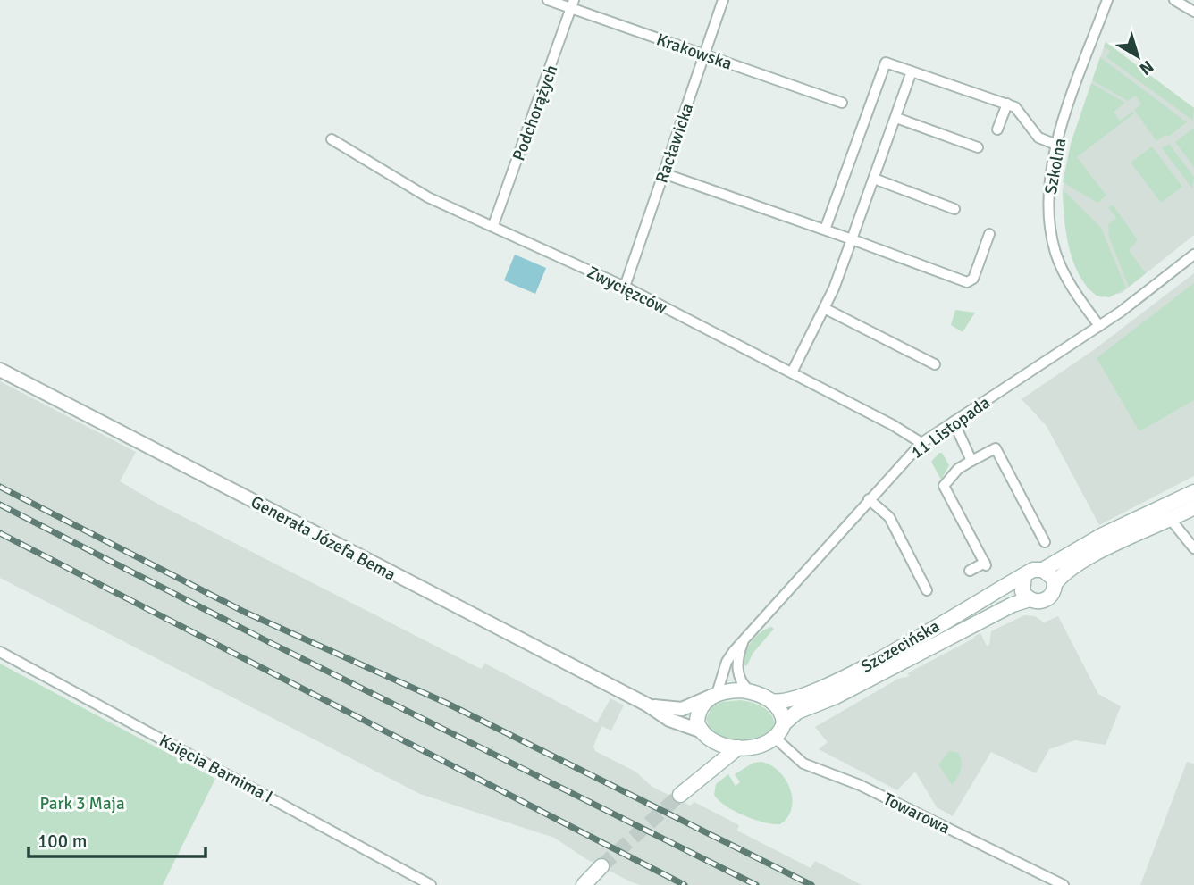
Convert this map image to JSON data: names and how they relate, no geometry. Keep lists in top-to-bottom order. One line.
{"streets":{"main road":["Szczecińska"],"street":["Krakowska","Podchorążych","Racławicka","Szkolna","Zwycięzców","11 Listopada","Generała Józefa Bema","Księcia Barnima I","Towarowa"]},"crossings":[["Krakowska","Podchorążych"],["Krakowska","Racławicka"],["Podchorążych","Zwycięzców"],["Racławicka","Zwycięzców"],["Szkolna","11 Listopada"],["Zwycięzców","11 Listopada"],["11 Listopada","Generała Józefa Bema"],["11 Listopada","Szczecińska"],["11 Listopada","Towarowa"],["Generała Józefa Bema","Szczecińska"],["Generała Józefa Bema","Towarowa"],["Szczecińska","Towarowa"]],"parks":["Park 3 Maja"],"scale_bar":"100 m","north":"bottom right"}
